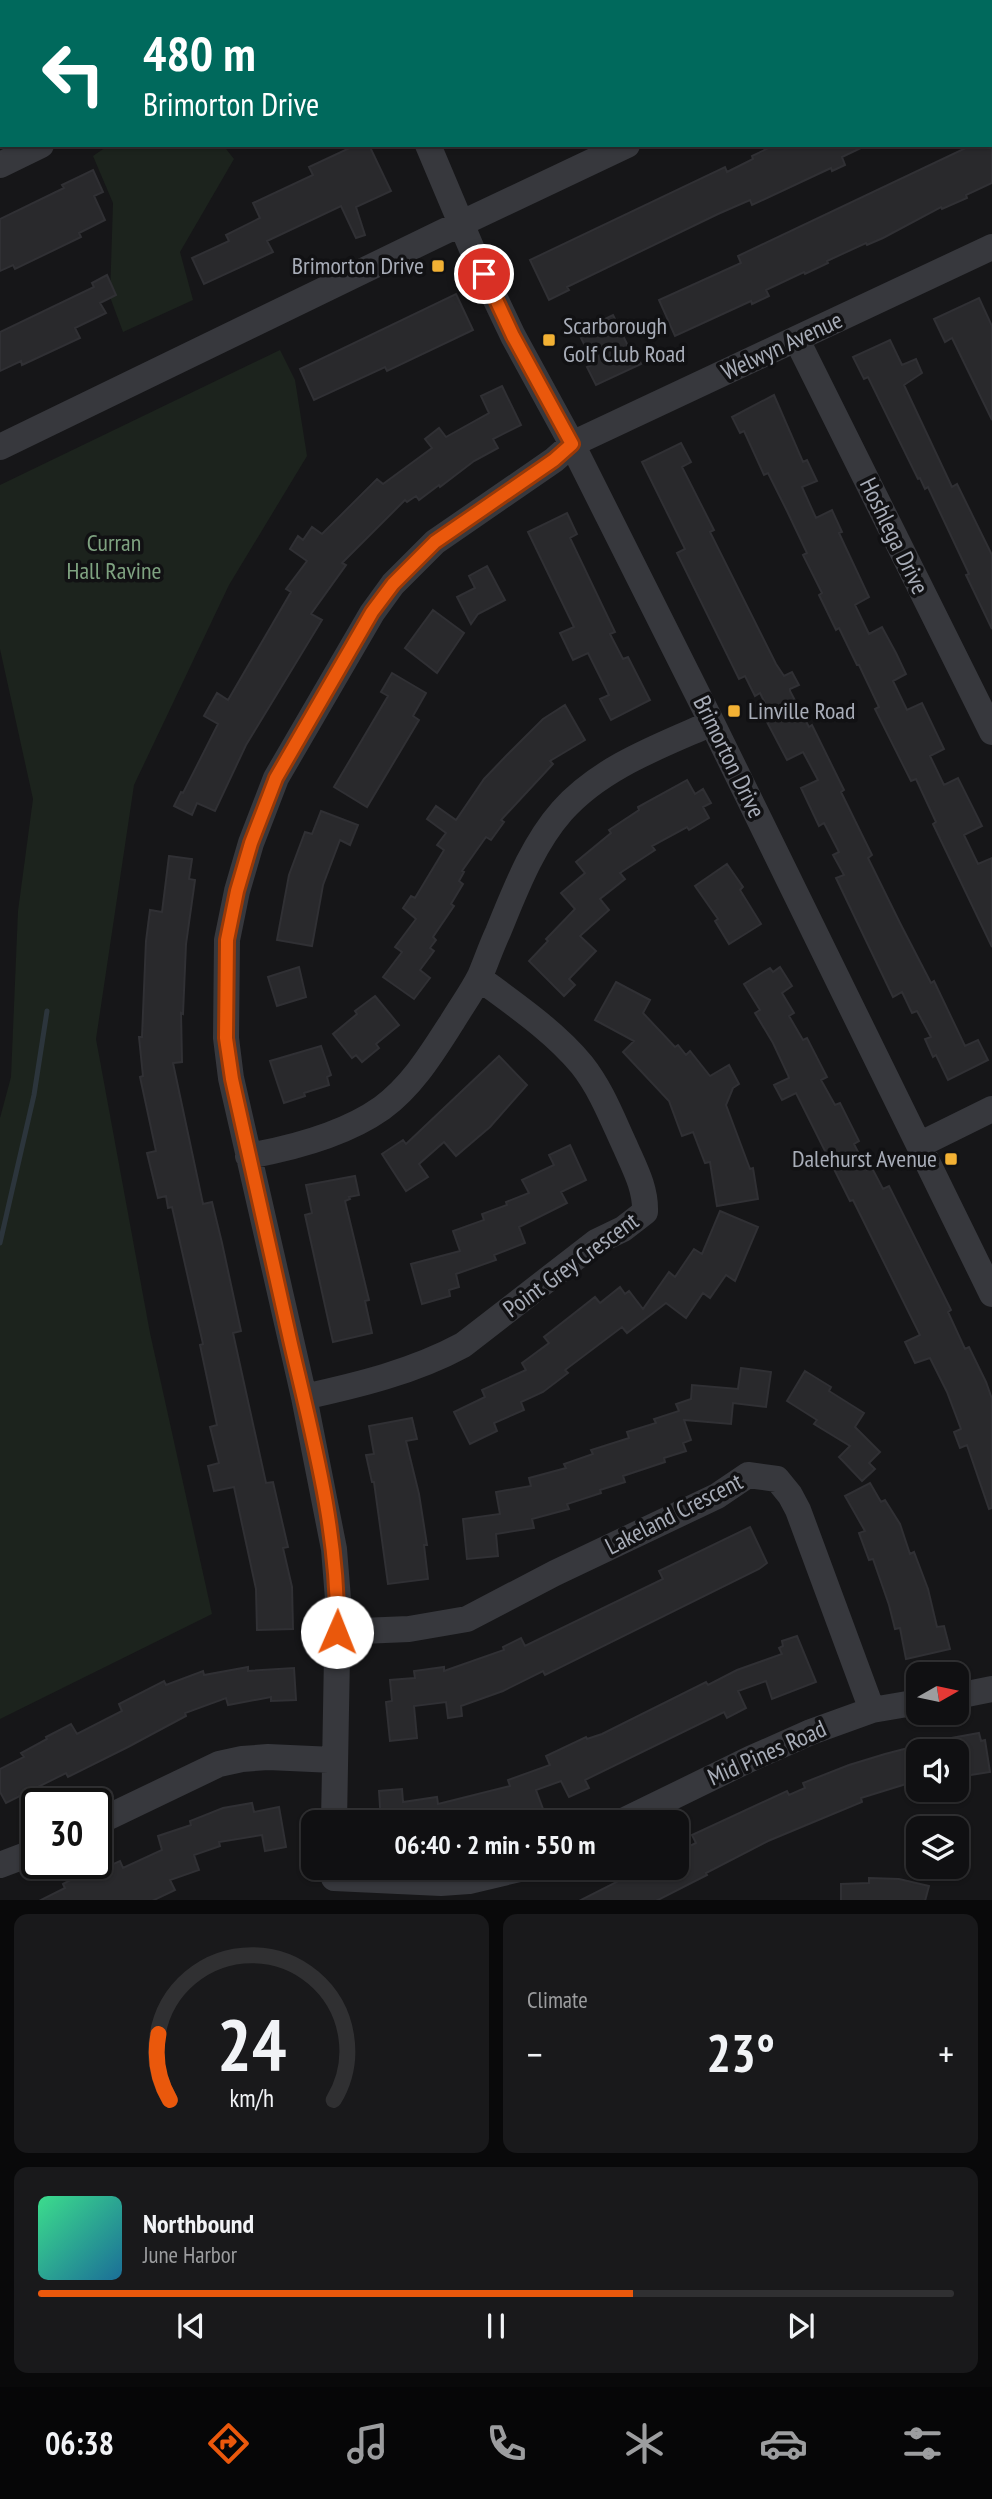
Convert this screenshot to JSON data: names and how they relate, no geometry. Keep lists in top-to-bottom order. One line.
{"streets":{"street":["Welwyn Avenue","Hoshlega Drive","Brimorton Drive","Point Grey Crescent","Lakeland Crescent","Mid Pines Road"]},"crossings":[["Welwyn Avenue","Hoshlega Drive"],["Welwyn Avenue","Brimorton Drive"],["Welwyn Avenue","Point Grey Crescent"],["Welwyn Avenue","Lakeland Crescent"],["Lakeland Crescent","Mid Pines Road"]],"parks":["Curran Hall Ravine"],"places":{"transit":["Brimorton Drive","Scarborough Golf Club Road","Linville Road","Dalehurst Avenue"]},"north":"right","page":{"turn":["480 m","Brimorton Drive"],"limit":"30","trip":"06:40 · 2 min · 550 m","tile":"Climate","heat":["−","23°","+"],"song":["Northbound","June Harbor"],"tabs":"06:38","gauge":["24","km/h"]}}
